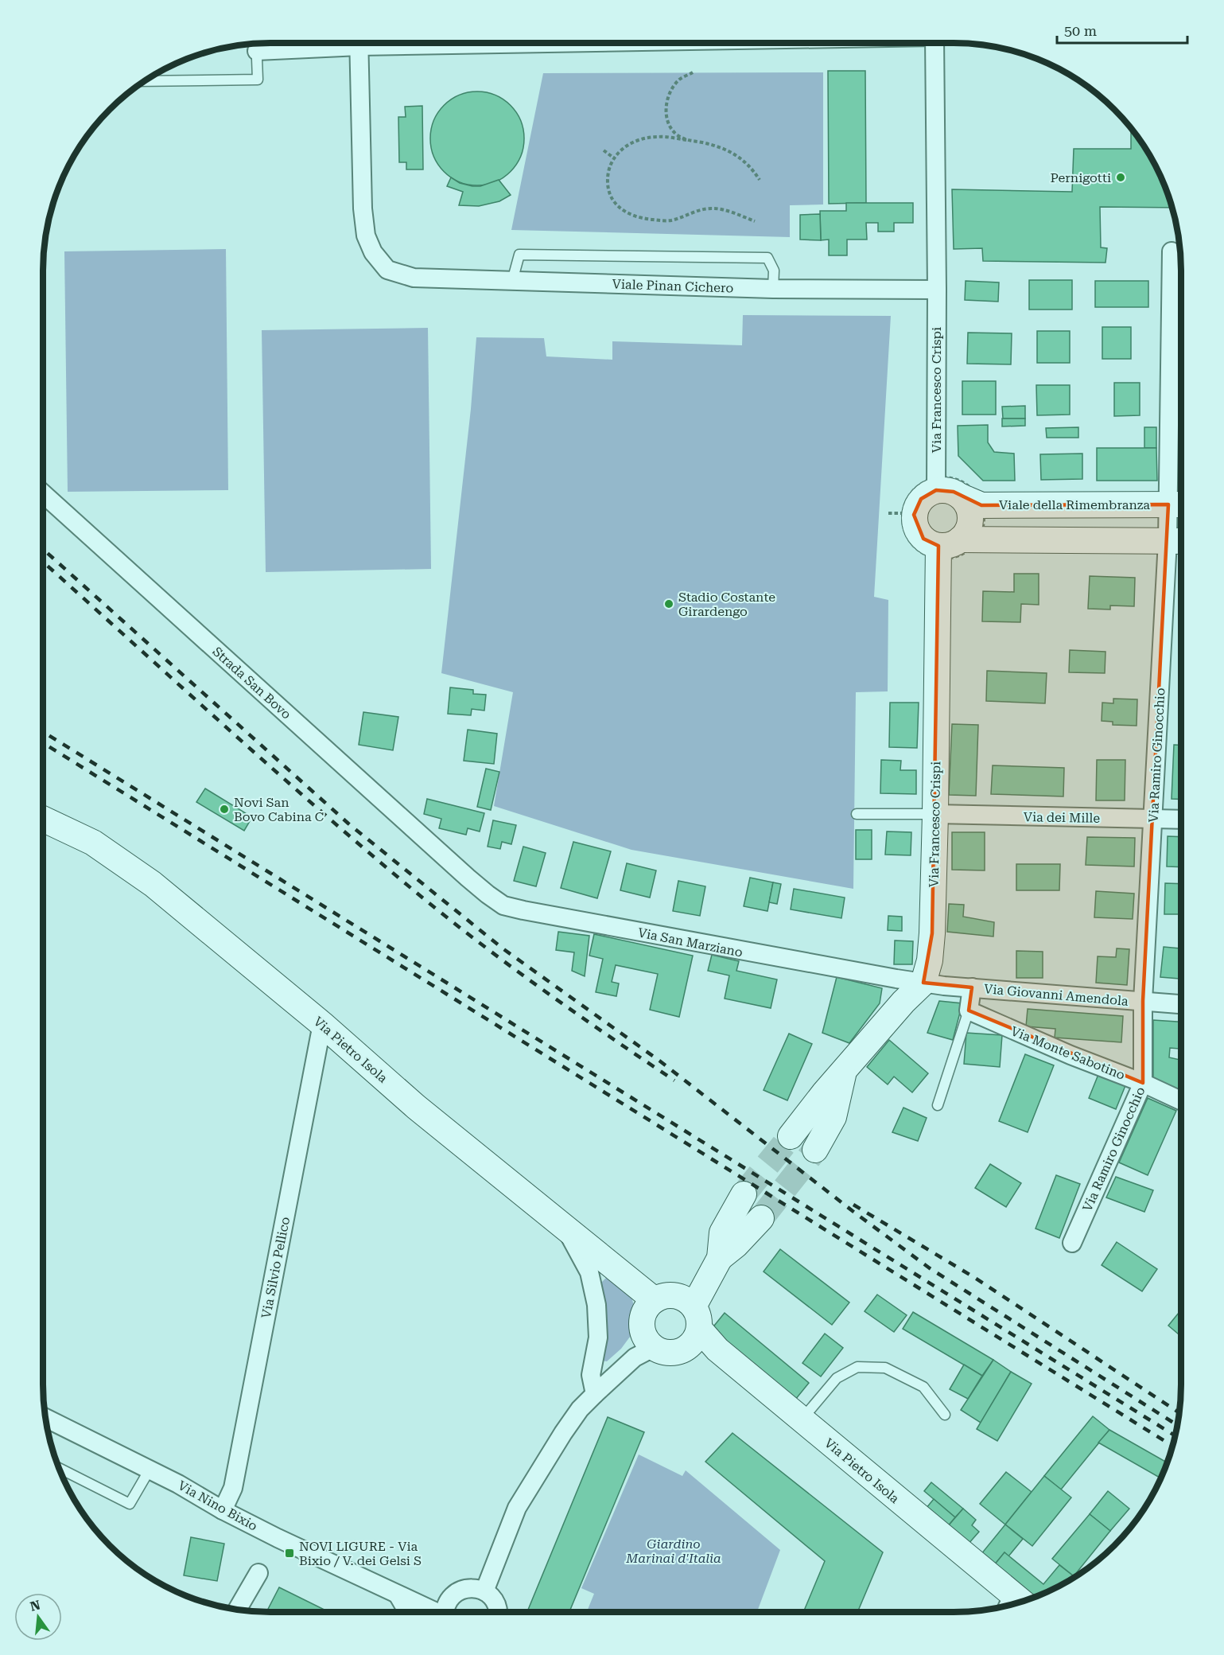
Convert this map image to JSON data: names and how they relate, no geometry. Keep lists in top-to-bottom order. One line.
{"streets":{"street":["Viale Pinan Cichero","Via Francesco Crispi","Viale della Rimembranza","Strada San Bovo","Via Ramiro Ginocchio","Via dei Mille","Via San Marziano","Via Giovanni Amendola","Via Pietro Isola","Via Monte Sabotino","Via Silvio Pellico","Via Nino Bixio"]},"crossings":[["Viale Pinan Cichero","Via Francesco Crispi"],["Via Francesco Crispi","Viale della Rimembranza"],["Via Francesco Crispi","Via dei Mille"],["Via Francesco Crispi","Via San Marziano"],["Via Francesco Crispi","Via Giovanni Amendola"],["Viale della Rimembranza","Via Ramiro Ginocchio"],["Strada San Bovo","Via San Marziano"],["Via Ramiro Ginocchio","Via dei Mille"],["Via Ramiro Ginocchio","Via Giovanni Amendola"],["Via Ramiro Ginocchio","Via Monte Sabotino"],["Via San Marziano","Via Giovanni Amendola"],["Via Pietro Isola","Via Silvio Pellico"],["Via Silvio Pellico","Via Nino Bixio"]],"parks":["Giardino Marinai d'Italia"],"places":{"other":["Pernigotti","Stadio Costante Girardengo","Novi San Bovo Cabina C"],"transit":["NOVI LIGURE - Via Bixio / V. dei Gelsi S"]},"scale_bar":"50 m","north":"top"}
